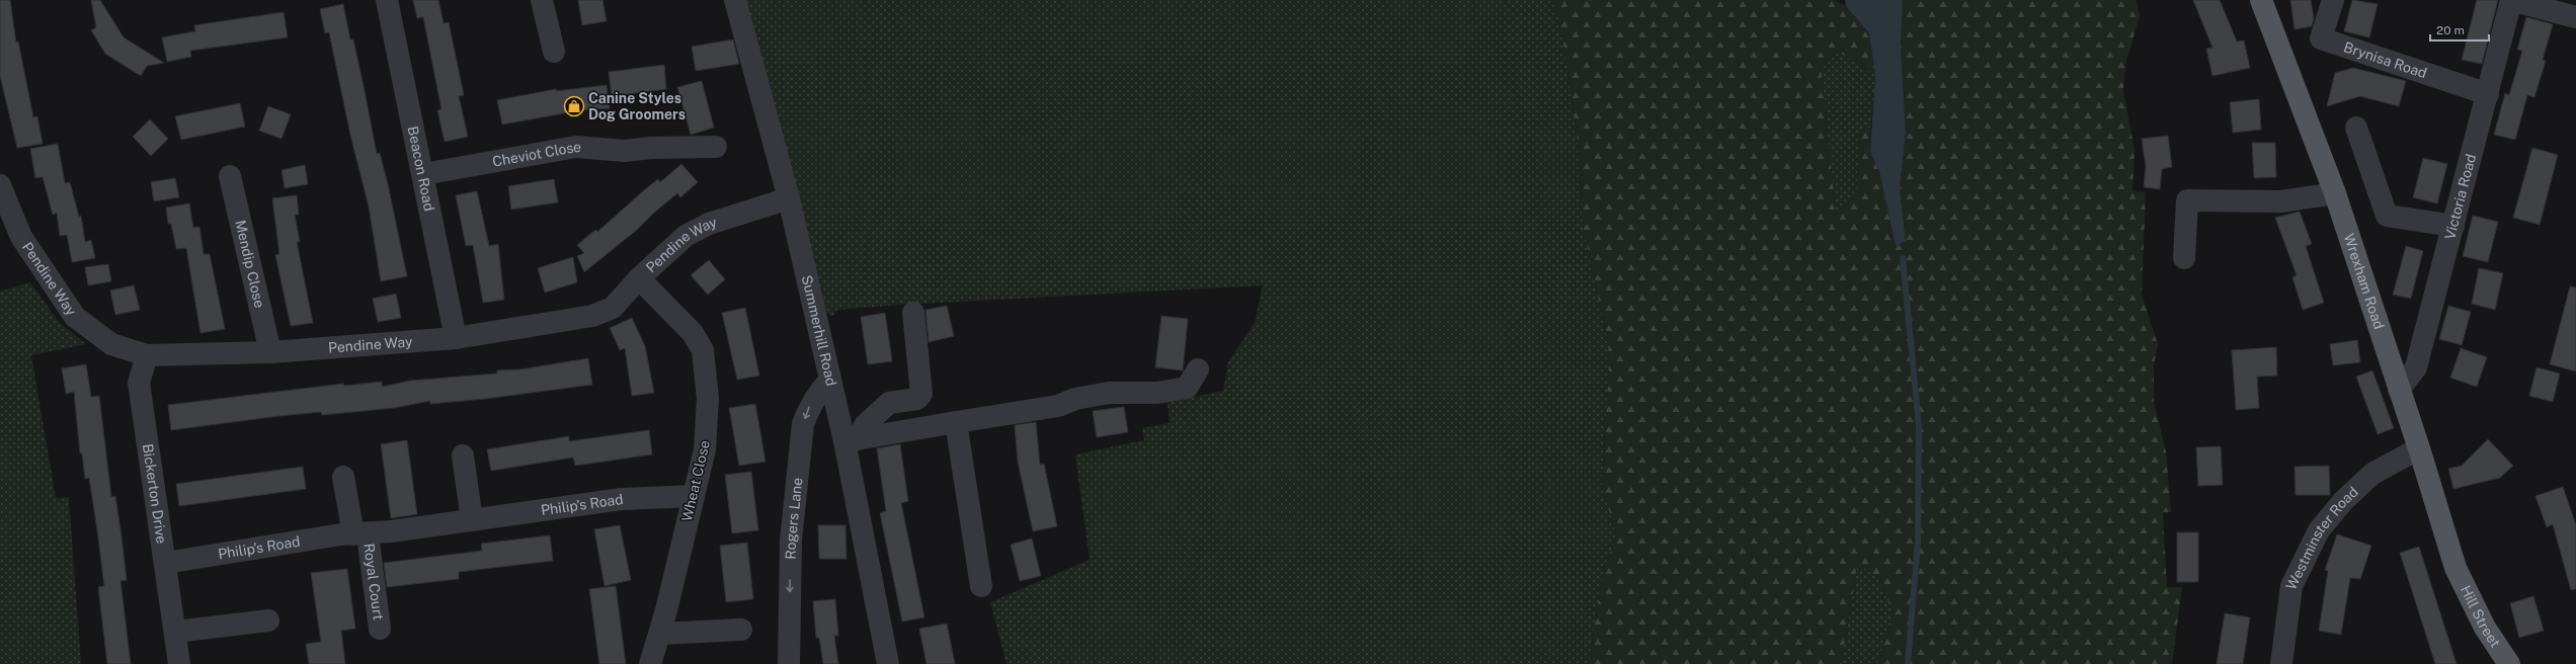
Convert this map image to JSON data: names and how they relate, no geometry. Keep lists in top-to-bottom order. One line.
{"streets":{"main road":["Wrexham Road","Hill Street"],"street":["Brynisa Road","Cheviot Close","Beacon Road","Victoria Road","Pendine Way","Mendip Close","Summerhill Road","Wheat Close","Bickerton Drive","Philip's Road","Rogers Lane","Westminster Road","Royal Court"]},"crossings":[["Brynisa Road","Victoria Road"],["Cheviot Close","Beacon Road"],["Beacon Road","Pendine Way"],["Victoria Road","Wrexham Road"],["Pendine Way","Mendip Close"],["Pendine Way","Summerhill Road"],["Pendine Way","Wheat Close"],["Pendine Way","Bickerton Drive"],["Wrexham Road","Westminster Road"],["Wrexham Road","Hill Street"],["Summerhill Road","Rogers Lane"],["Wheat Close","Philip's Road"],["Bickerton Drive","Philip's Road"],["Philip's Road","Royal Court"]],"one_way":["Rogers Lane"],"places":{"shop":["Canine Styles Dog Groomers"]},"scale_bar":"20 m"}
